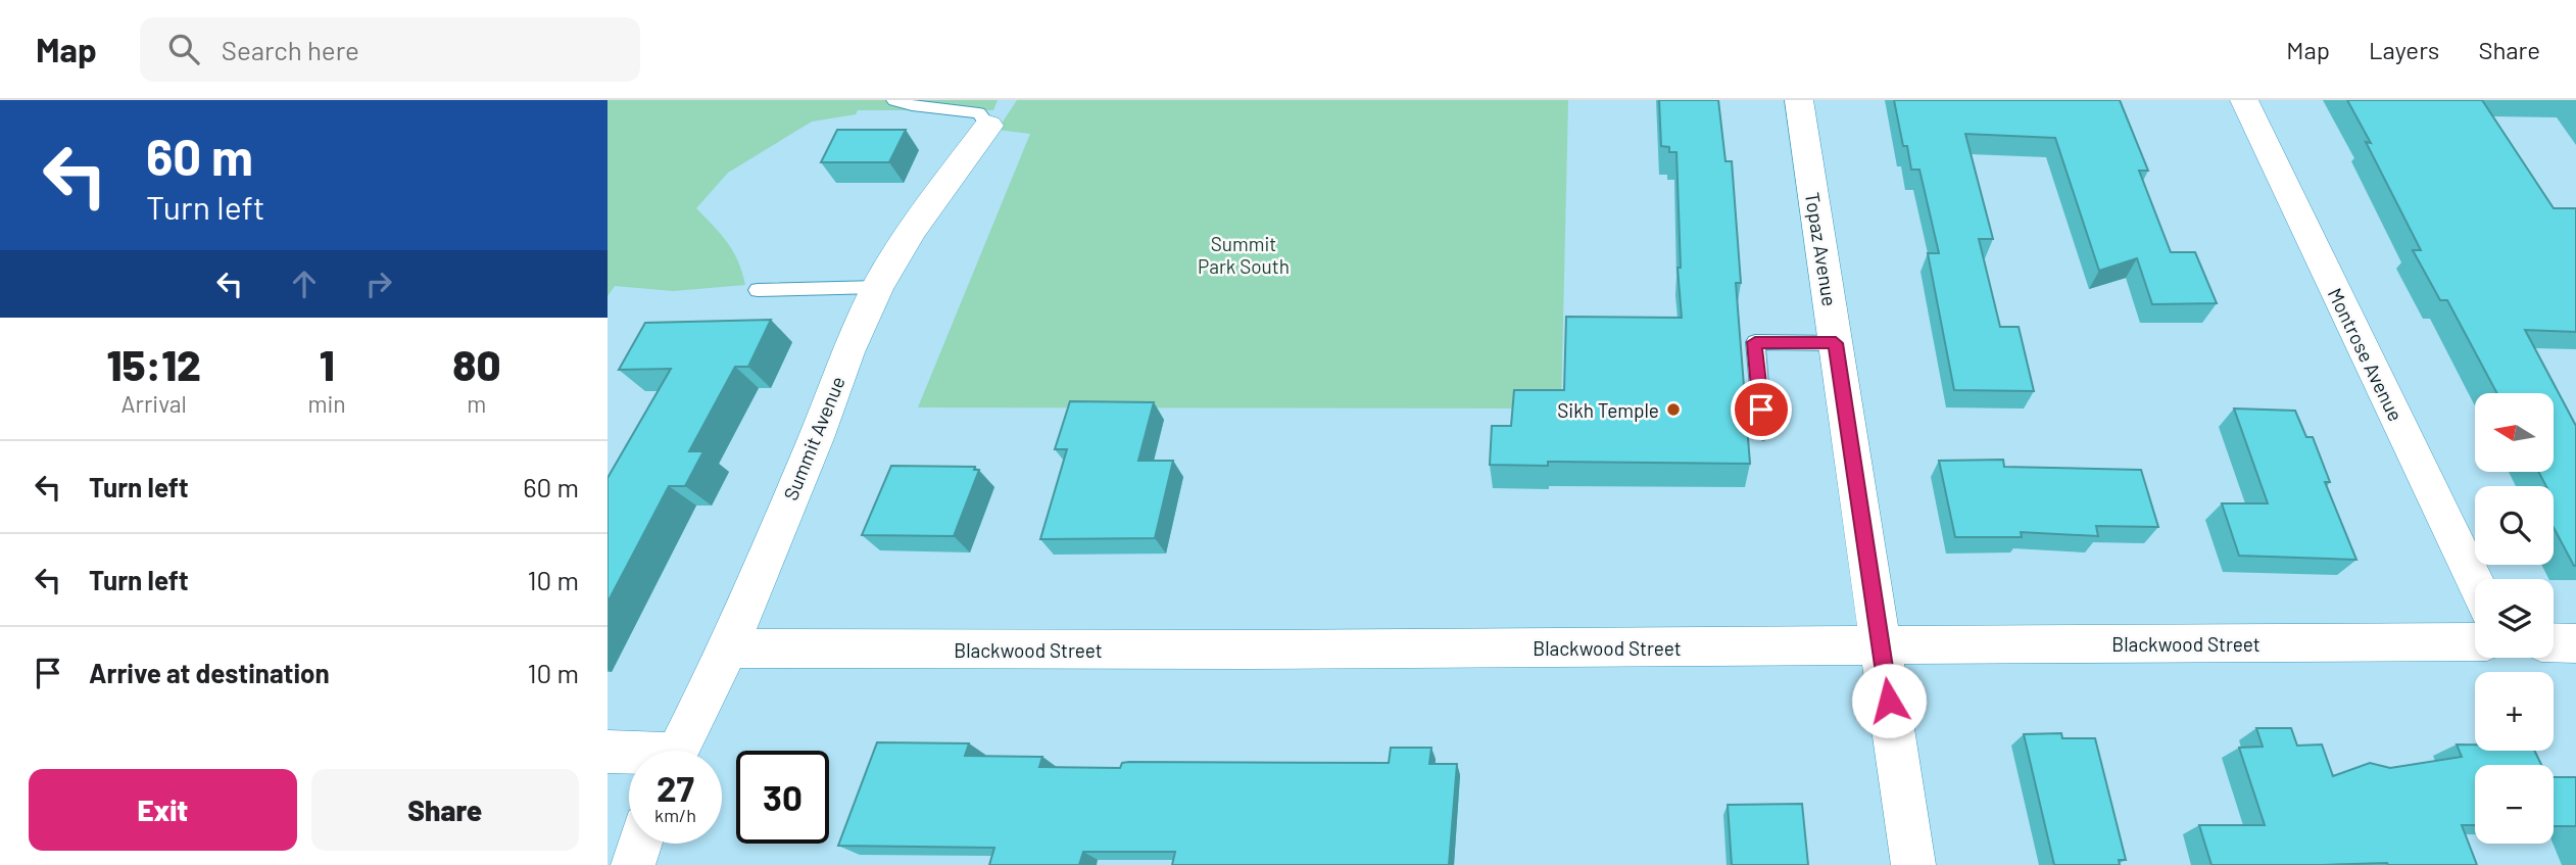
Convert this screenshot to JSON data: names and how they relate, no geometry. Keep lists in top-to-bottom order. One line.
{"streets":{"street":["Topaz Avenue","Montrose Avenue","Summit Avenue","Blackwood Street"]},"crossings":[["Topaz Avenue","Blackwood Street"],["Summit Avenue","Blackwood Street"]],"parks":["Summit Park South"],"places":["Sikh Temple"],"north":"left","page":{"header":"Map","search":"Search here","nav":["Map","Layers","Share"],"turn":["60 m","Turn left"],"eta":["15:12","Arrival","1","min","80","m"],"map_buttons":["+","−"],"list":[{"name":"Turn left","value":"60 m"},{"name":"Turn left","value":"10 m"},{"name":"Arrive at destination","value":"10 m"}],"speed":"27 km/h","limit":"30","buttons":["Exit","Share"]}}
